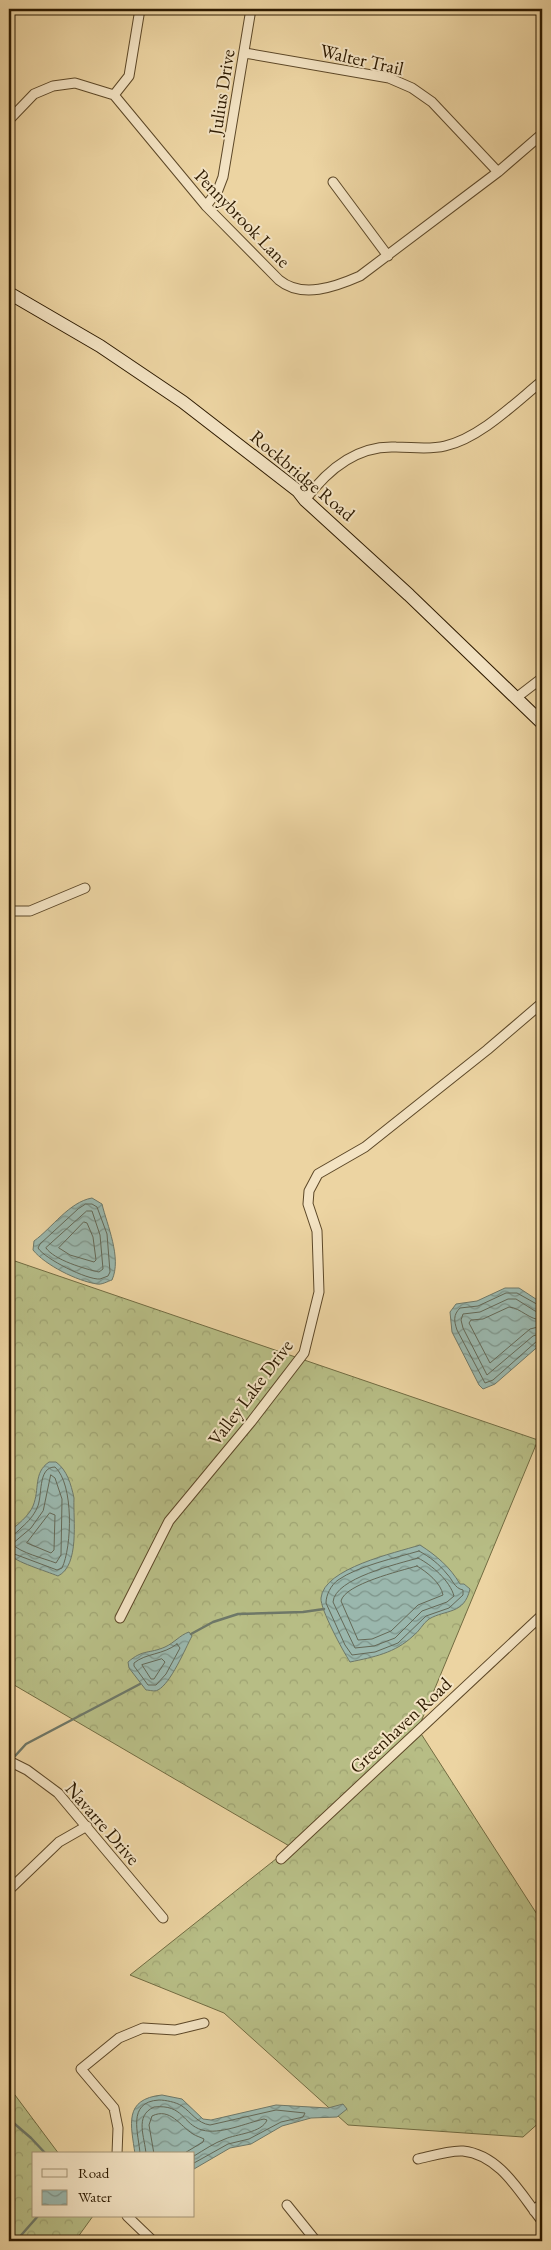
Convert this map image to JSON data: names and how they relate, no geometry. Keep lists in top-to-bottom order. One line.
{"streets":{"main road":["Rockbridge Road"],"street":["Walter Trail","Julius Drive","Pennybrook Lane","Valley Lake Drive","Greenhaven Road","Navarre Drive"]},"crossings":[["Walter Trail","Julius Drive"],["Walter Trail","Pennybrook Lane"],["Julius Drive","Pennybrook Lane"]],"legend":["Road","Water"]}
